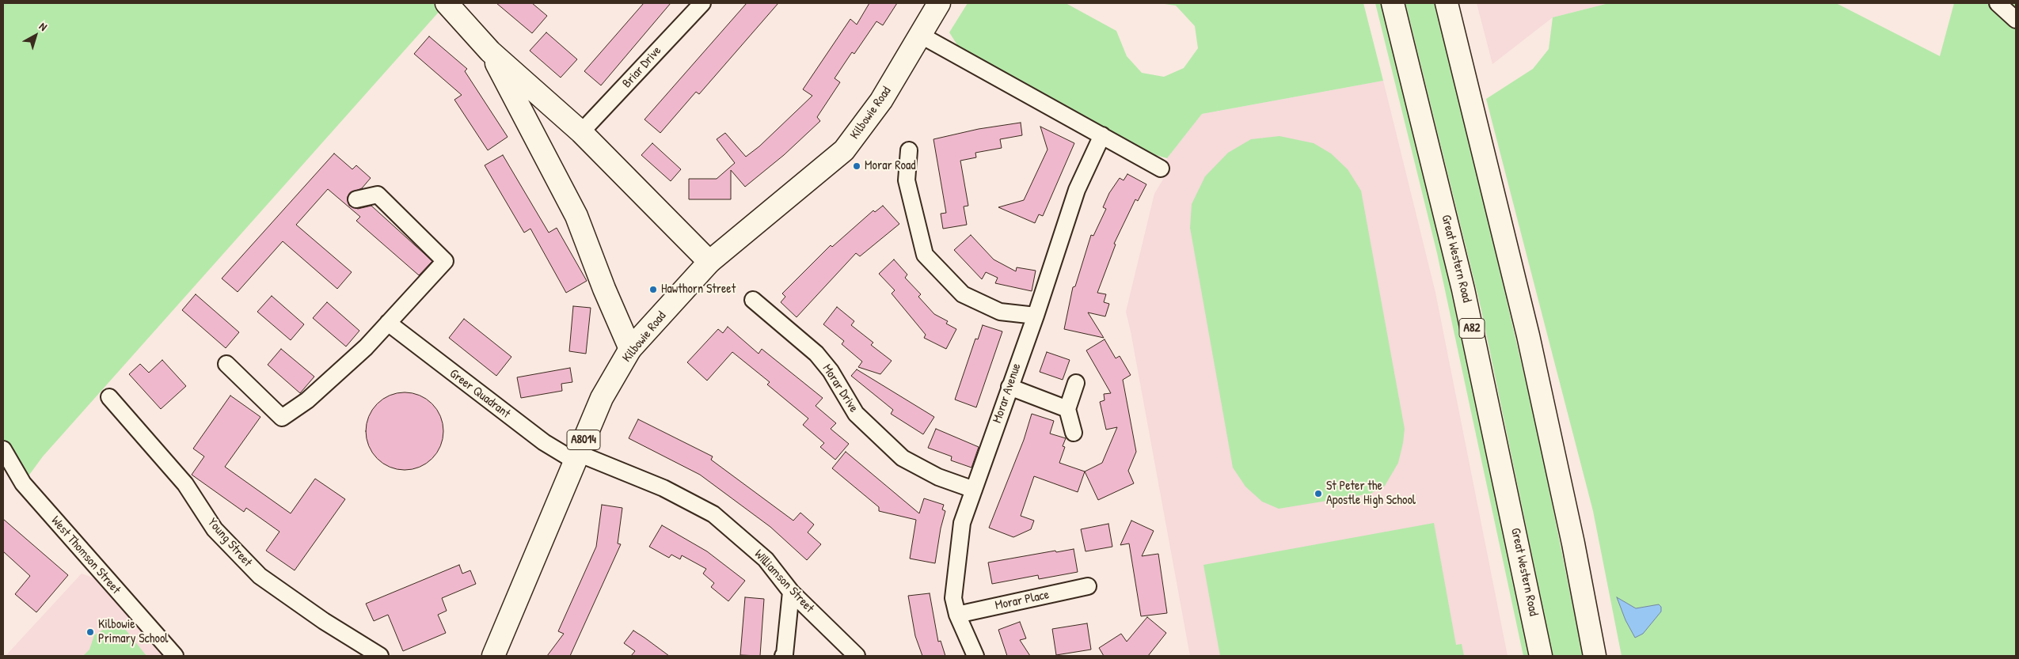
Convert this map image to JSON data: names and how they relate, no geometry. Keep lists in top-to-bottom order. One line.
{"streets":{"main road":["Kilbowie Road","Great Western Road","A82","A8014"],"street":["Briar Drive","Morar Drive","Morar Avenue","Greer Quadrant","Young Street","West Thomson Street","Williamson Street","Morar Place"]},"crossings":[["Kilbowie Road","Greer Quadrant"],["Kilbowie Road","Williamson Street"],["Morar Drive","Morar Avenue"],["Morar Avenue","Morar Place"],["Greer Quadrant","Williamson Street"]],"places":["Morar Road","Hawthorn Street","St Peter the Apostle High School","Kilbowie Primary School"],"north":"top right"}
